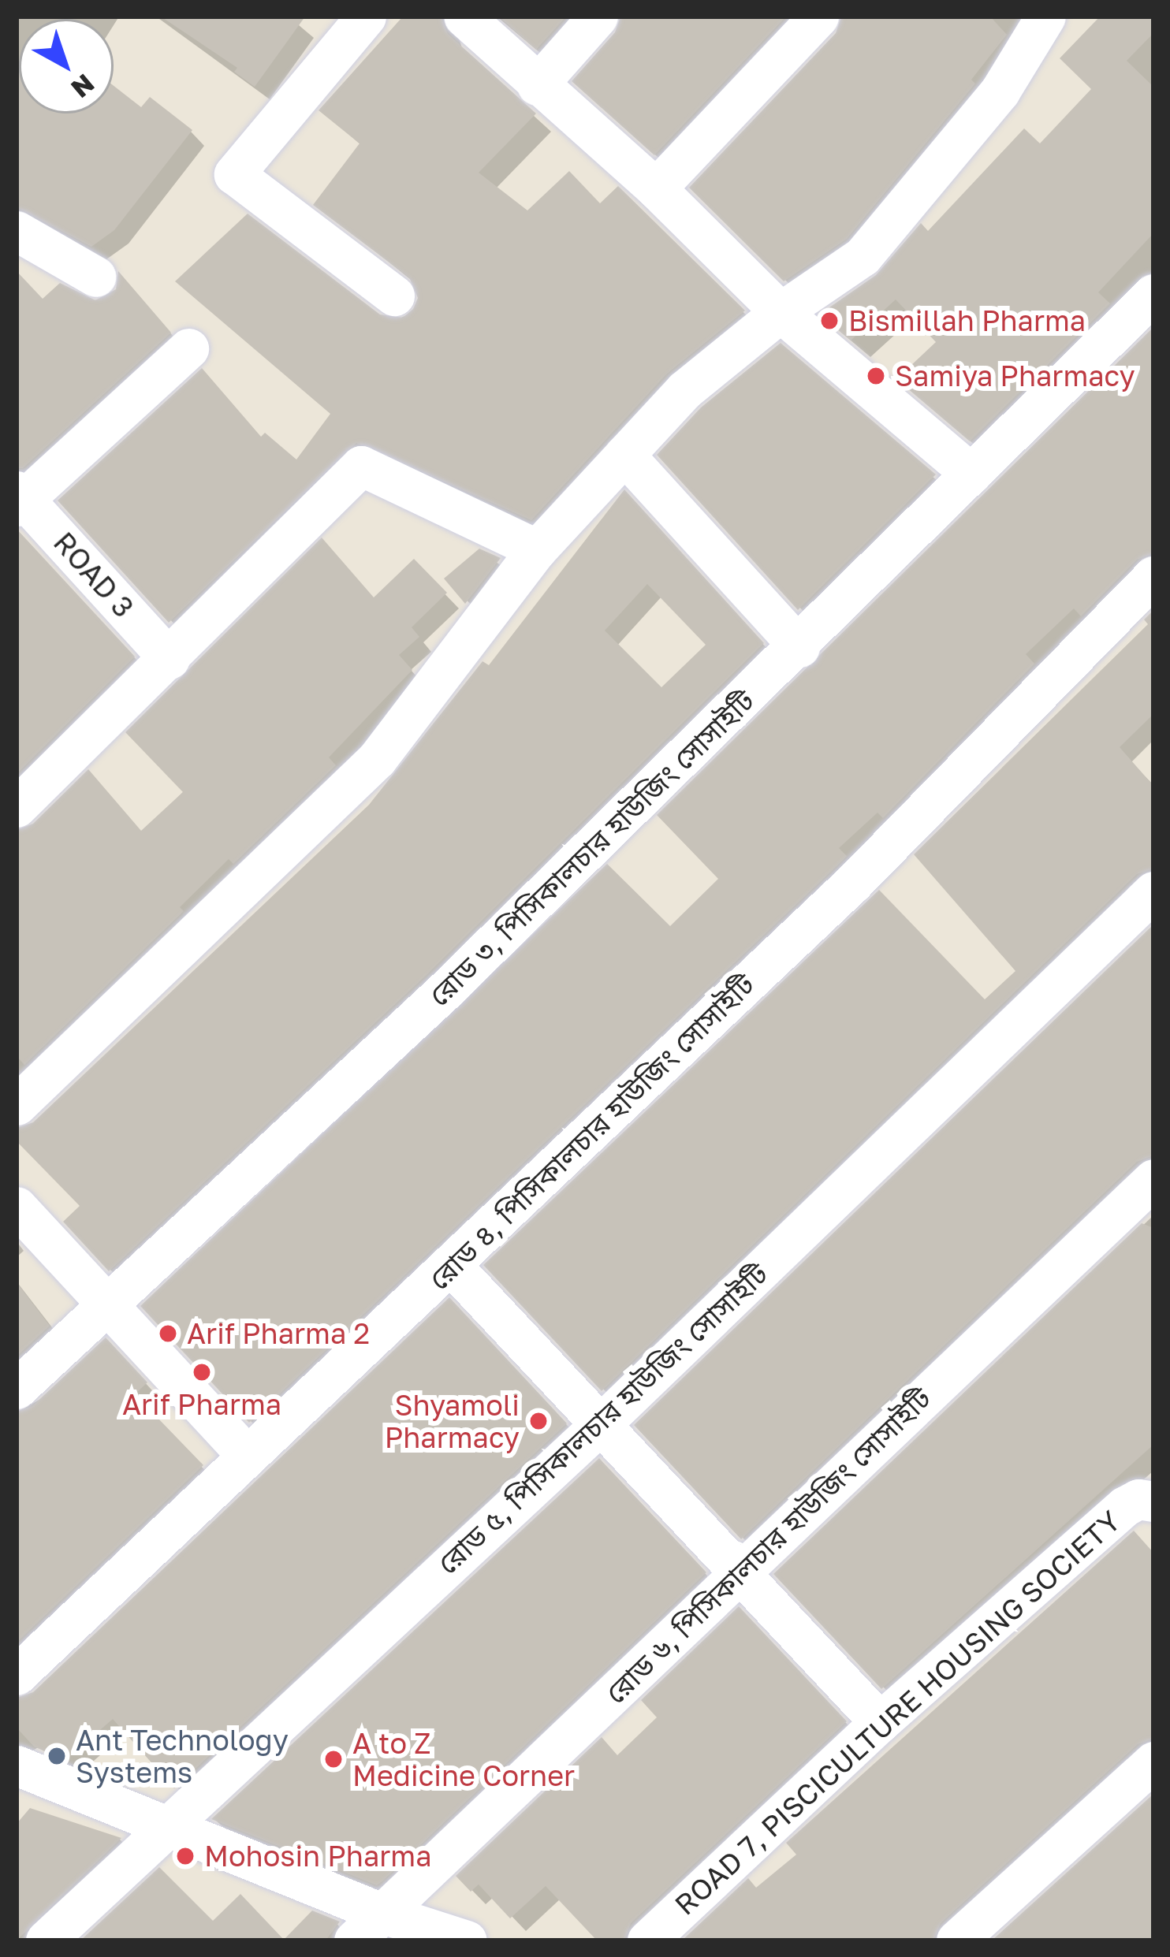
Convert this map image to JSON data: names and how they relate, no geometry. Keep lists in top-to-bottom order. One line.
{"streets":{"street":["ROAD 3","রোড ৩, পিসিকালচার হাউজিং সোসাইটি","রোড ৪, পিসিকালচার হাউজিং সোসাইটি","রোড ৫, পিসিকালচার হাউজিং সোসাইটি","রোড ৬, পিসিকালচার হাউজিং সোসাইটি","ROAD 7, PISCICULTURE HOUSING SOCIETY"]},"places":["Bismillah Pharma","Samiya Pharmacy","Arif Pharma 2","Arif Pharma","Shyamoli Pharmacy","Ant Technology Systems","A to Z Medicine Corner","Mohosin Pharma"],"north":"bottom right"}
